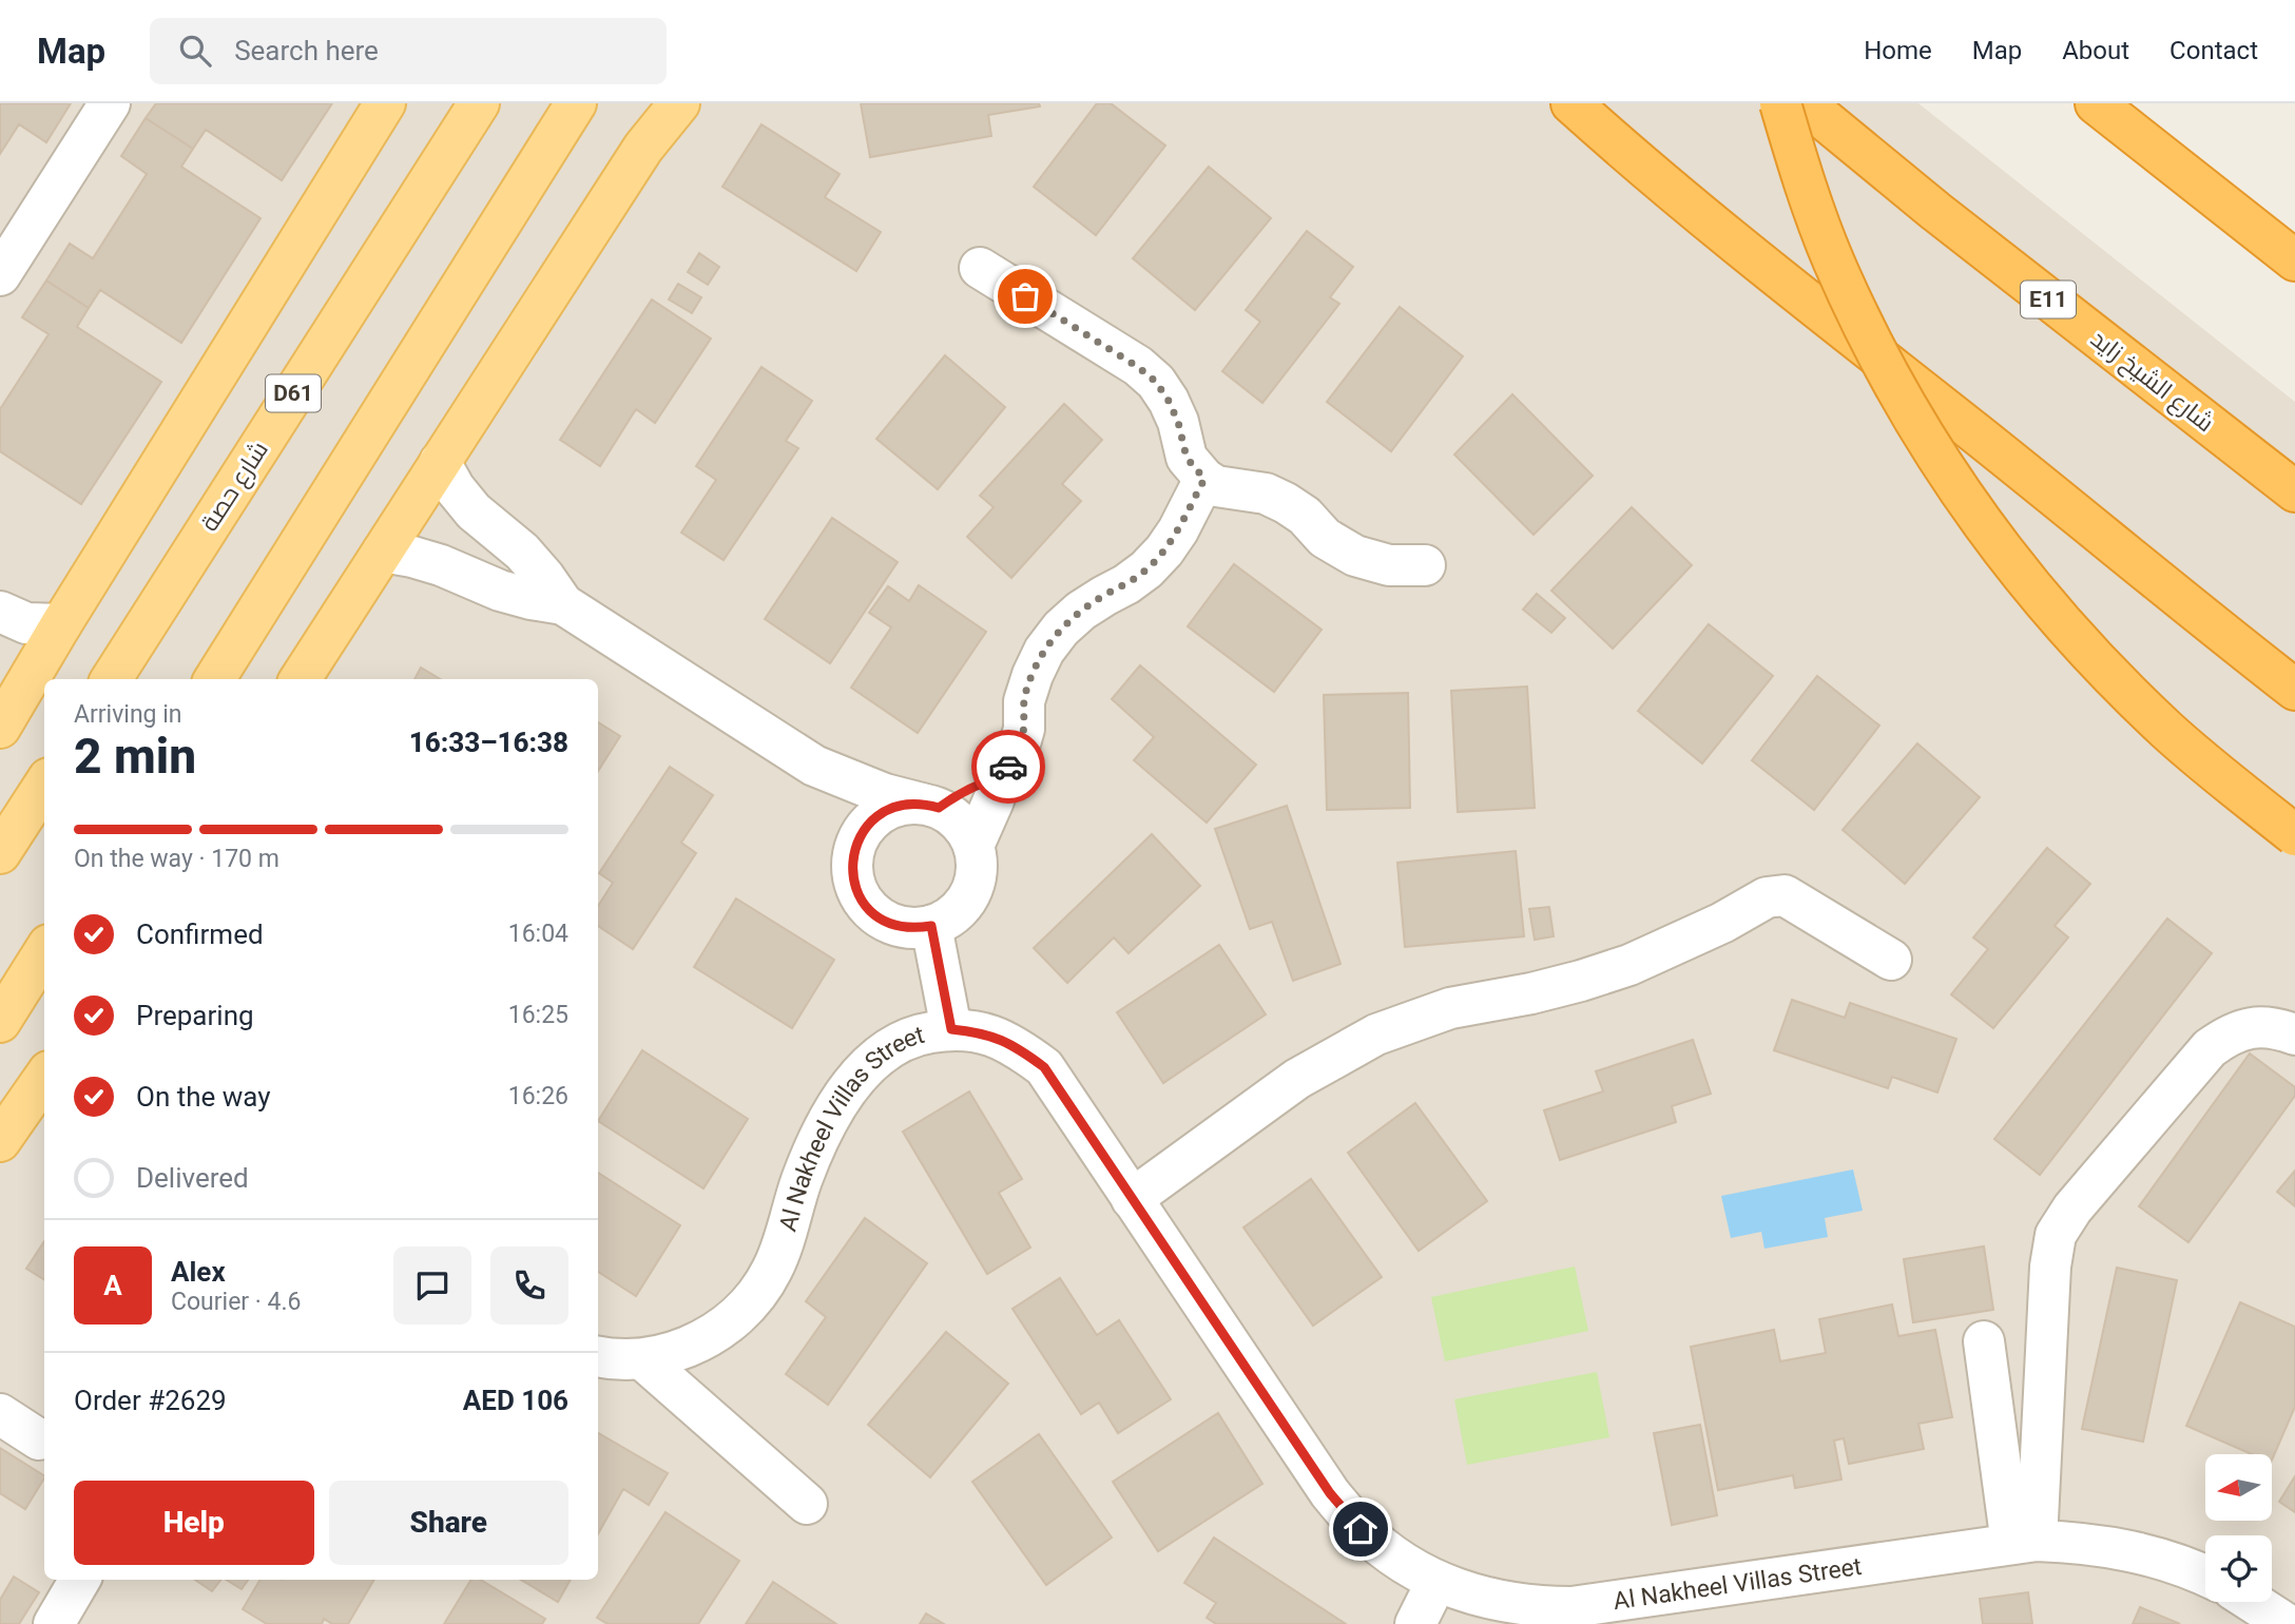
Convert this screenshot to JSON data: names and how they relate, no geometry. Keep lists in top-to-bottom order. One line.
{"streets":{"highway":["E11","شارع الشيخ زايد"],"main road":["D61","شارع حصة"],"street":["Al Nakheel Villas Street"]},"north":"left","page":{"header":"Map","search":"Search here","nav":["Home","Map","About","Contact"],"heading":["2 min","Arriving in","16:33–16:38"],"panel":["Alex","Courier · 4.6","Order #2629","AED 106"],"bar":"On the way · 170 m","list":[["Confirmed","16:04"],["Preparing","16:25"],["On the way","16:26"],"Delivered"],"round":"A","buttons":["Help","Share"]}}
